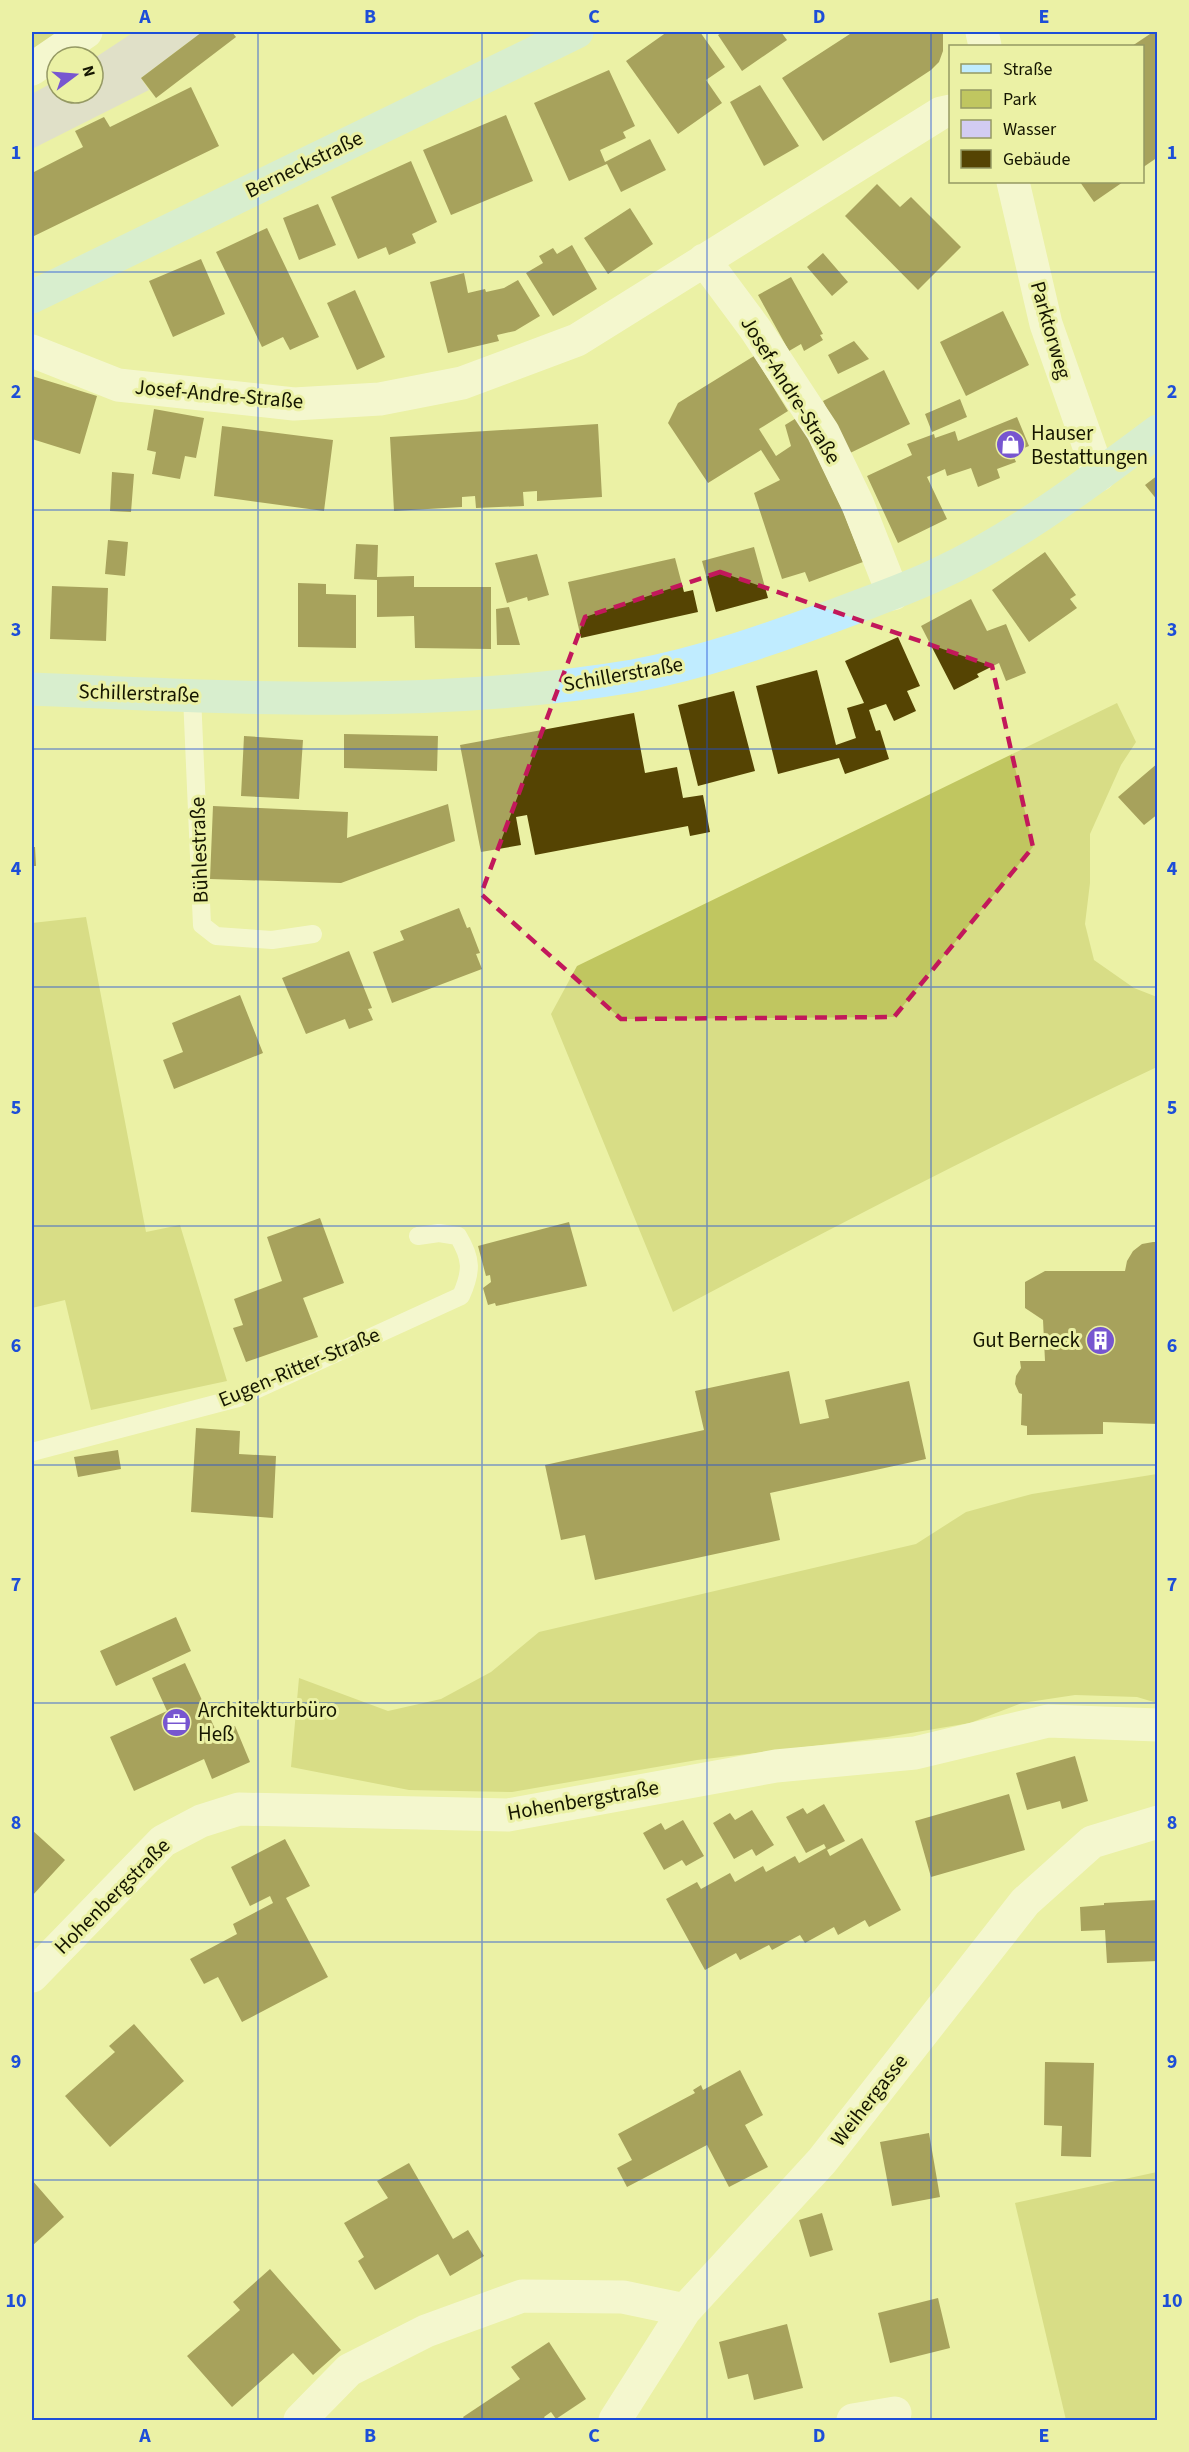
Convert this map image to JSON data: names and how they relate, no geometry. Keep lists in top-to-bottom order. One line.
{"streets":{"main road":["Berneckstraße","Schillerstraße"],"street":["Parktorweg","Josef-Andre-Straße","Hohenbergstraße","Weihergasse"],"lane":["Bühlestraße","Eugen-Ritter-Straße"]},"crossings":[["Parktorweg","Schillerstraße"],["Josef-Andre-Straße","Schillerstraße"],["Schillerstraße","Bühlestraße"]],"places":{"shop":["Hauser Bestattungen"],"building":["Gut Berneck"],"office":["Architekturbüro Heß"]},"legend":["Straße","Park","Wasser","Gebäude"],"north":"right","grid":{"columns":["A","B","C","D","E"],"rows":["1","2","3","4","5","6","7","8","9","10"]}}
